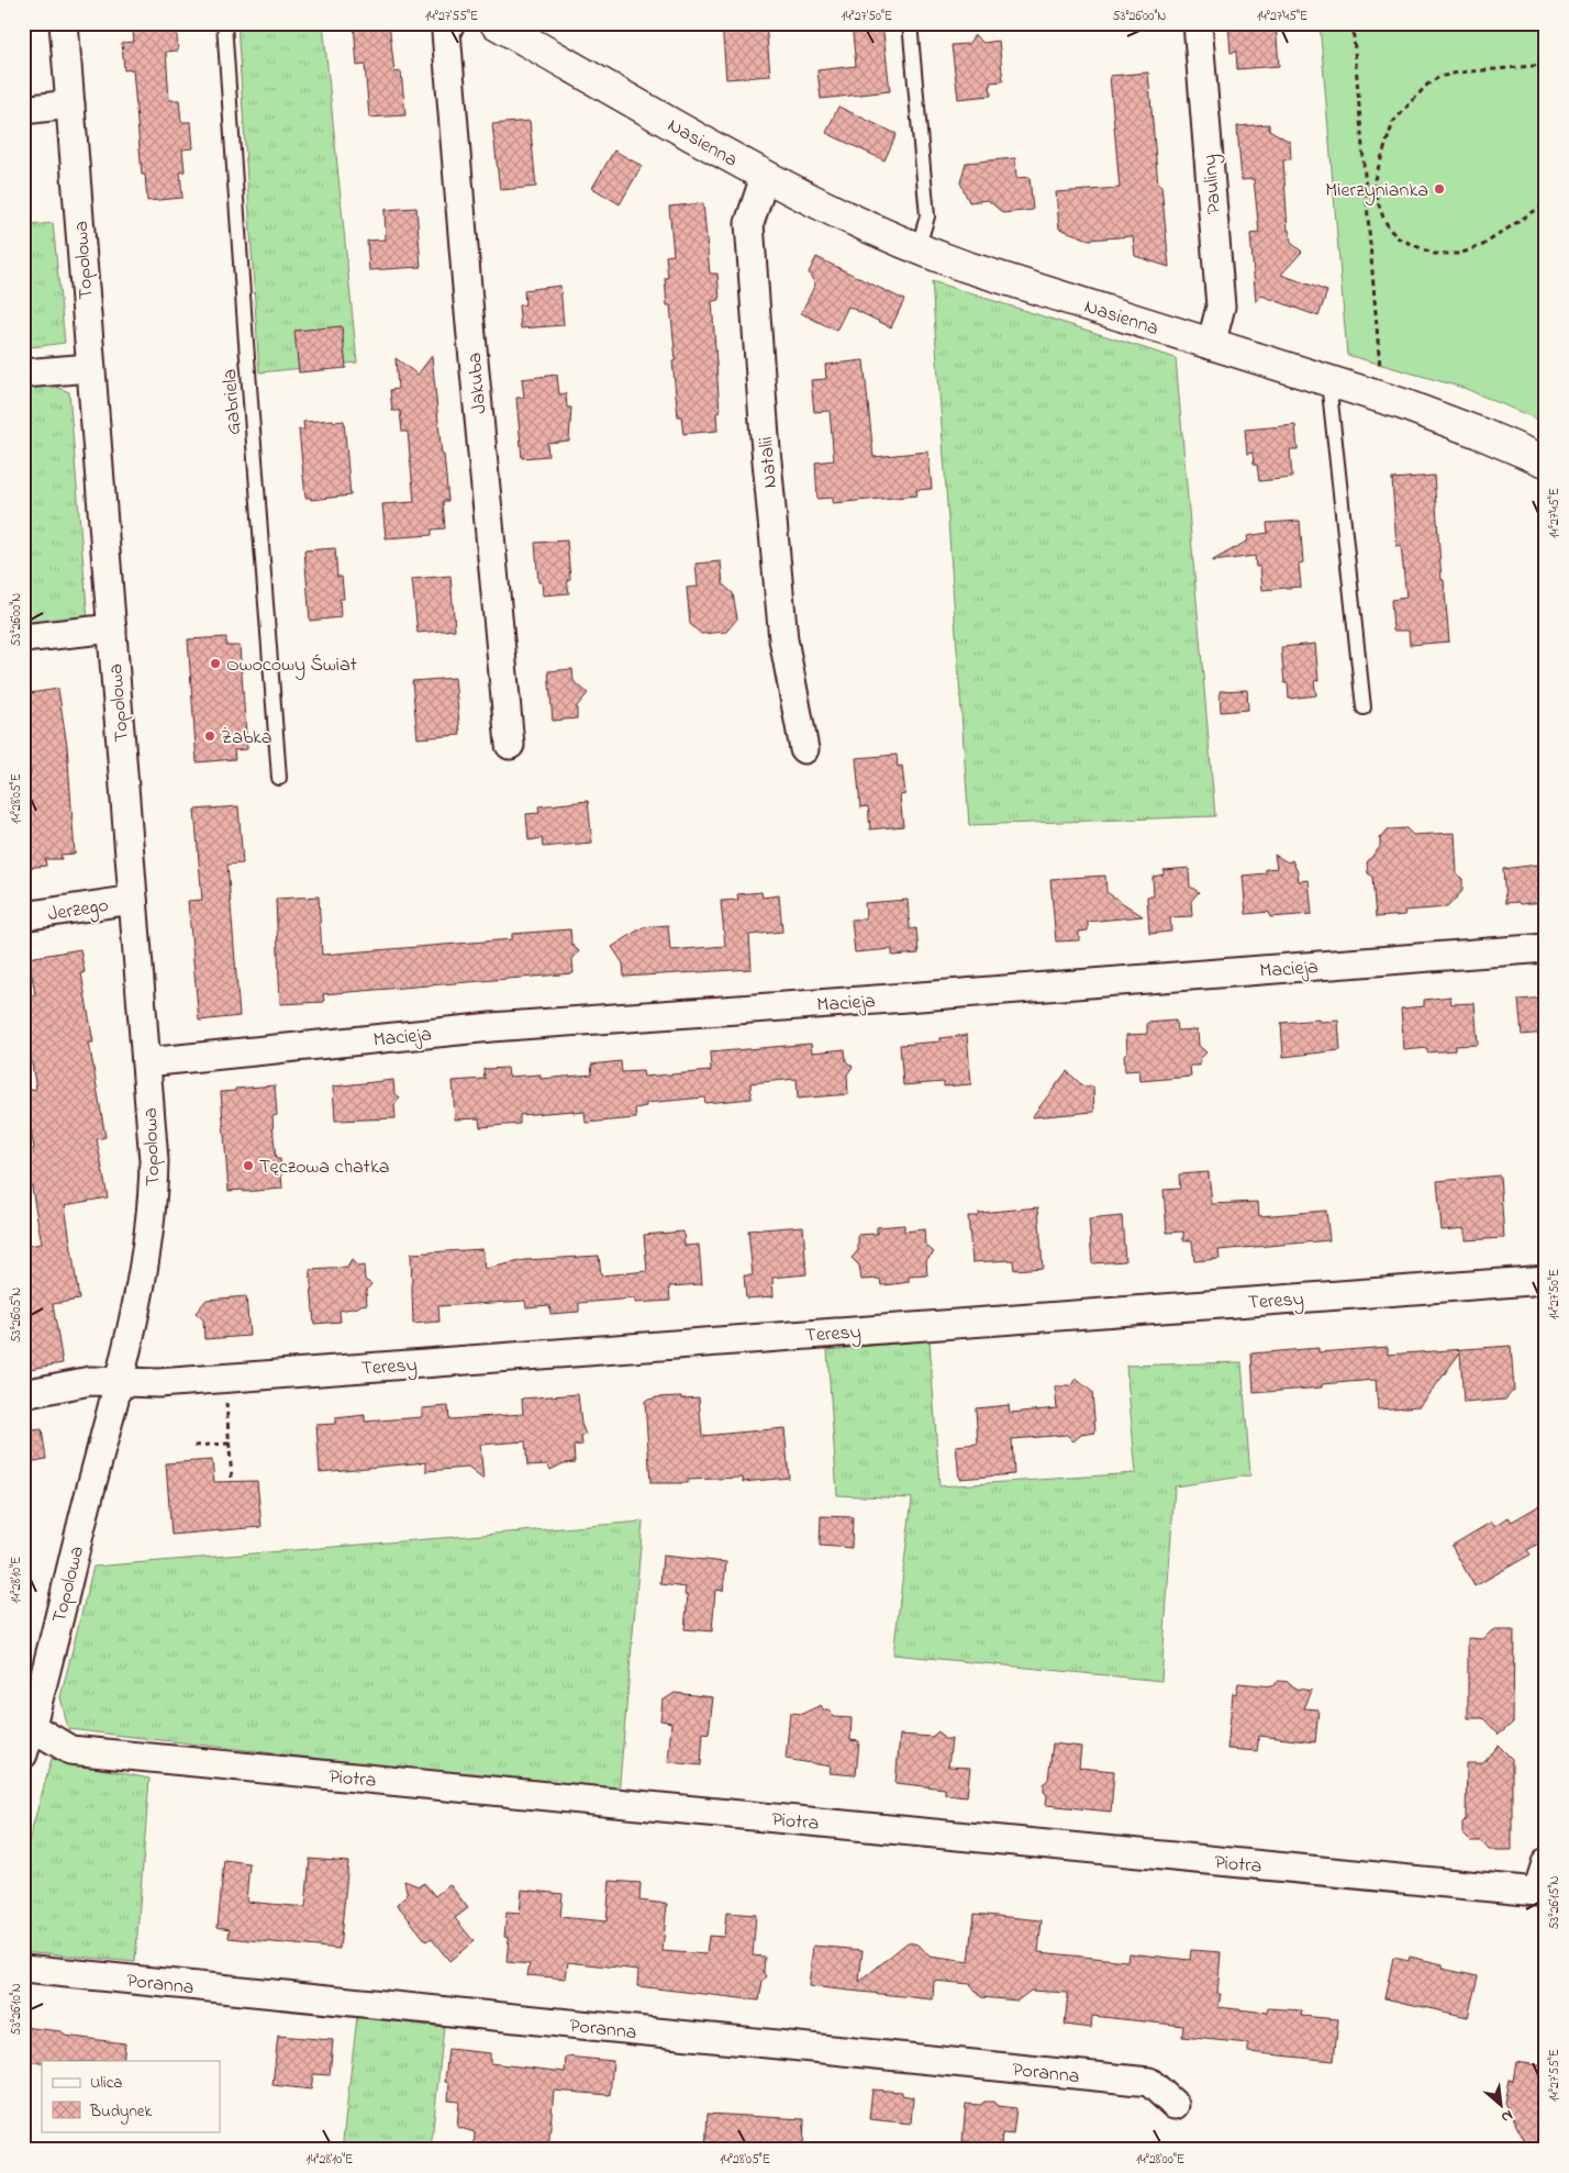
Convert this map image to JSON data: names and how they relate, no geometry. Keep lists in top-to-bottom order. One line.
{"streets":{"street":["Nasienna","Pauliny","Topolowa","Jakuba","Natalii","Jerzego","Macieja","Teresy","Piotra","Poranna"],"lane":["Gabriela"]},"crossings":[["Nasienna","Pauliny"],["Nasienna","Natalii"],["Topolowa","Jerzego"],["Topolowa","Macieja"],["Topolowa","Teresy"],["Topolowa","Piotra"]],"places":["Mierzynianka","Owocowy Świat","Żabka","Tęczowa chatka"],"legend":["Ulica","Budynek"],"north":"bottom right","coordinates":["14°27'55\"E","14°27'50\"E","53°26'00\"N","14°27'45\"E","14°28'05\"E","53°26'05\"N","14°28'10\"E","53°26'15\"N","53°26'10\"N","14°28'00\"E"]}
